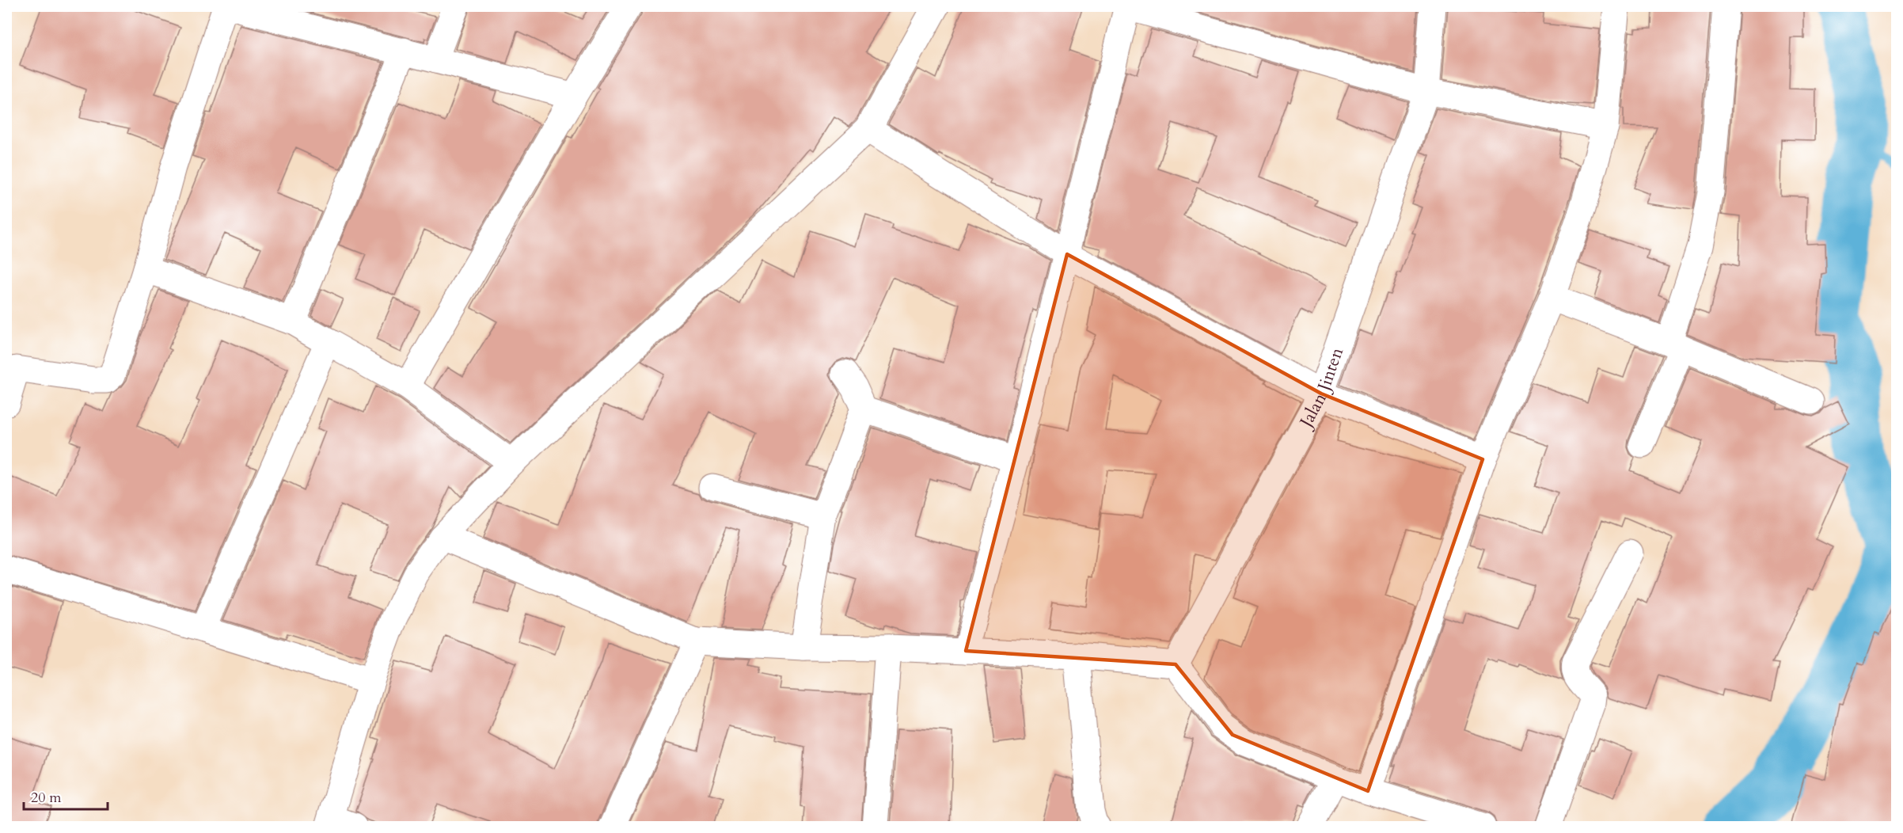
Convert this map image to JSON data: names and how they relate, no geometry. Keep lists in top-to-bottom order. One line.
{"streets":{"street":["Jalan Jinten"]},"scale_bar":"20 m"}
